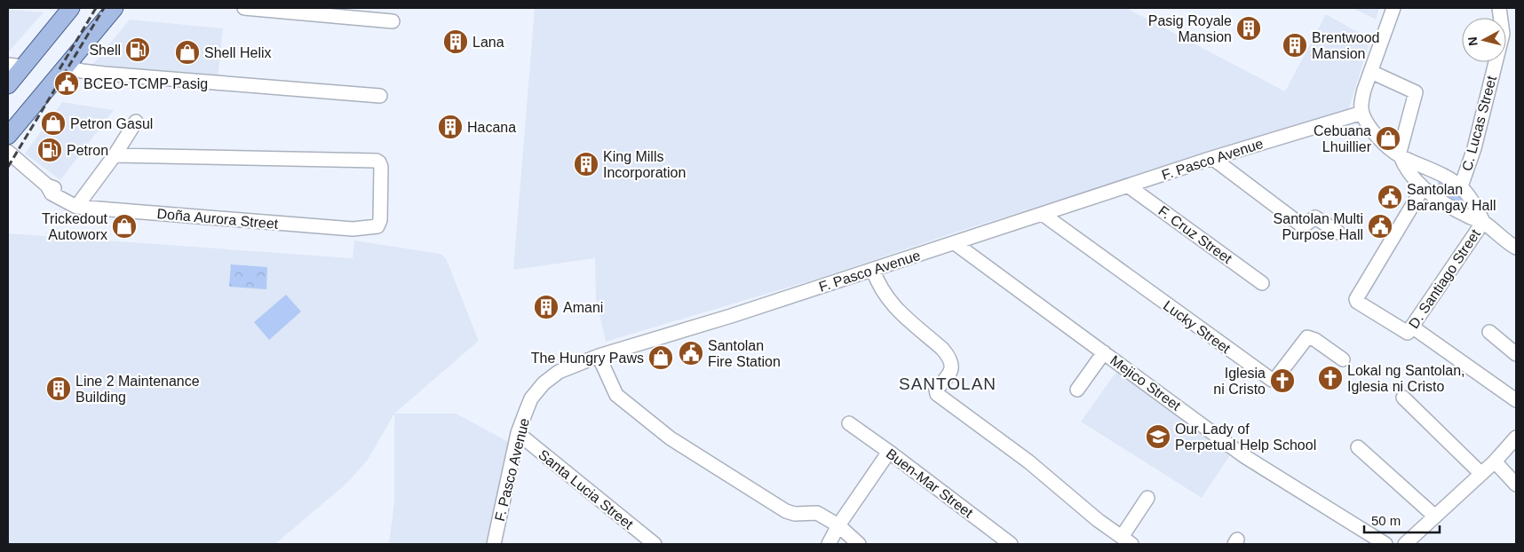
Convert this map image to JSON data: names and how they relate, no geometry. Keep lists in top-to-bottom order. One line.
{"streets":{"street":["C. Lucas Street","F. Pasco Avenue","Doña Aurora Street","F. Cruz Street","D. Santiago Street","Lucky Street","Mejico Street","Buen-Mar Street","Santa Lucia Street"]},"crossings":[["F. Pasco Avenue","F. Cruz Street"],["F. Pasco Avenue","Lucky Street"],["F. Pasco Avenue","Mejico Street"],["F. Pasco Avenue","Santa Lucia Street"]],"districts":["SANTOLAN"],"places":{"building":["Pasig Royale Mansion","Lana","Brentwood Mansion","Hacana","King Mills Incorporation","Amani","Line 2 Maintenance Building"],"fuel station":["Shell","Petron"],"shop":["Shell Helix","Petron Gasul","Cebuana Lhuillier","Trickedout Autoworx","The Hungry Paws"],"public building":["BCEO-TCMP Pasig","Santolan Barangay Hall","Santolan Multi Purpose Hall","Santolan Fire Station"],"church":["Lokal ng Santolan, Iglesia ni Cristo","Iglesia ni Cristo"],"school or university":["Our Lady of Perpetual Help School"]},"scale_bar":"50 m","north":"left"}
